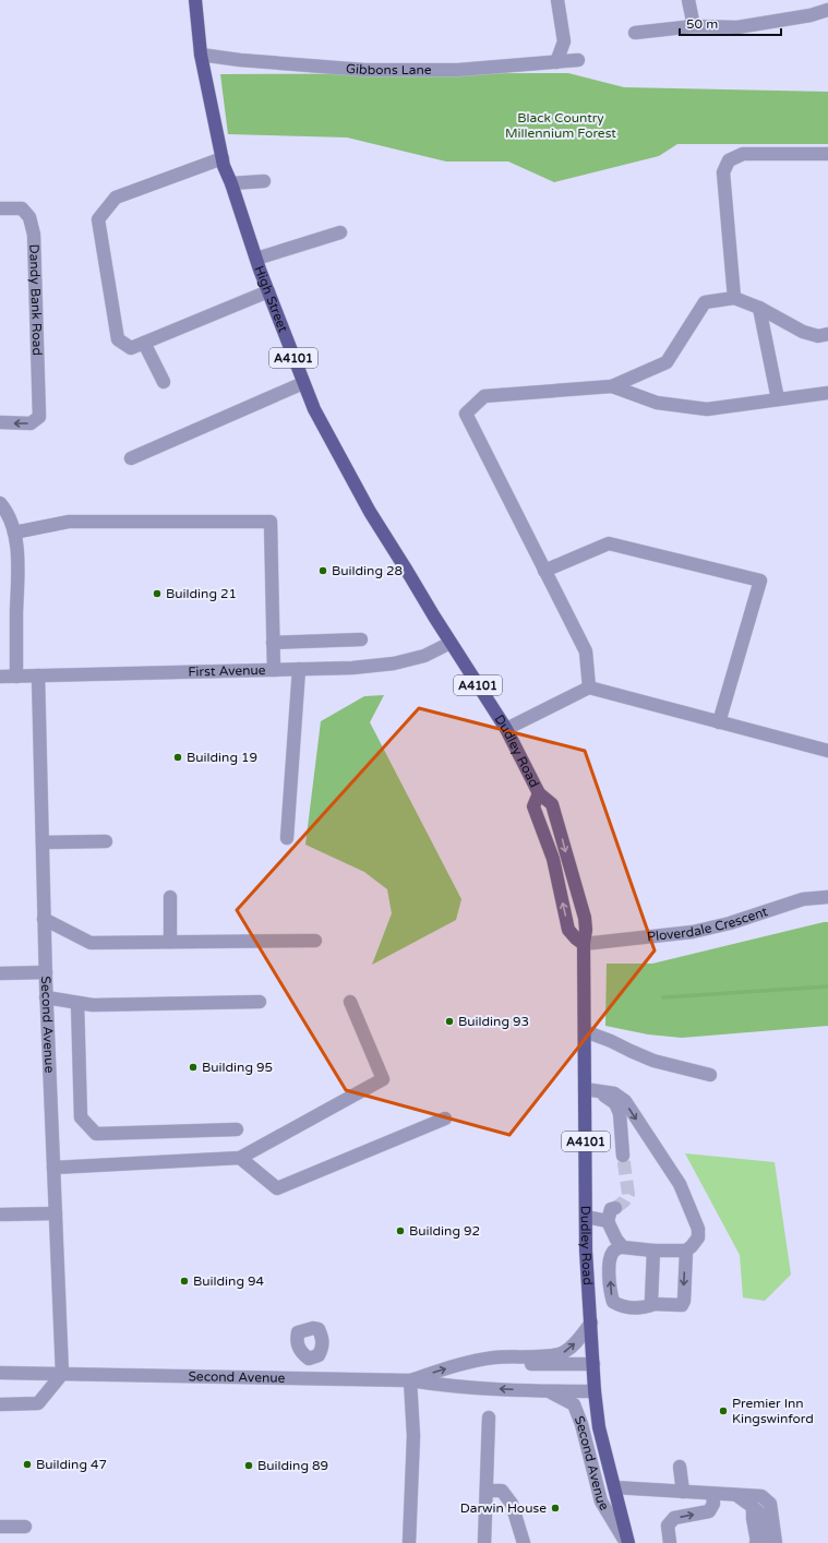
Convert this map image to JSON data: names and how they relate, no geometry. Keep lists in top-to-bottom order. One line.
{"streets":{"main road":["High Street","A4101","Dudley Road"],"street":["Gibbons Lane","Dandy Bank Road","First Avenue","Ploverdale Crescent","Second Avenue"]},"crossings":[["Gibbons Lane","High Street"],["High Street","First Avenue"],["High Street","Dudley Road"],["First Avenue","Dudley Road"],["First Avenue","Second Avenue"],["Dudley Road","Ploverdale Crescent"],["Dudley Road","Second Avenue"]],"parks":["Black Country Millennium Forest"],"places":["Building 28","Building 21","Building 19","Building 93","Building 95","Building 92","Building 94","Premier Inn Kingswinford","Building 47","Building 89","Darwin House"],"scale_bar":"50 m"}
